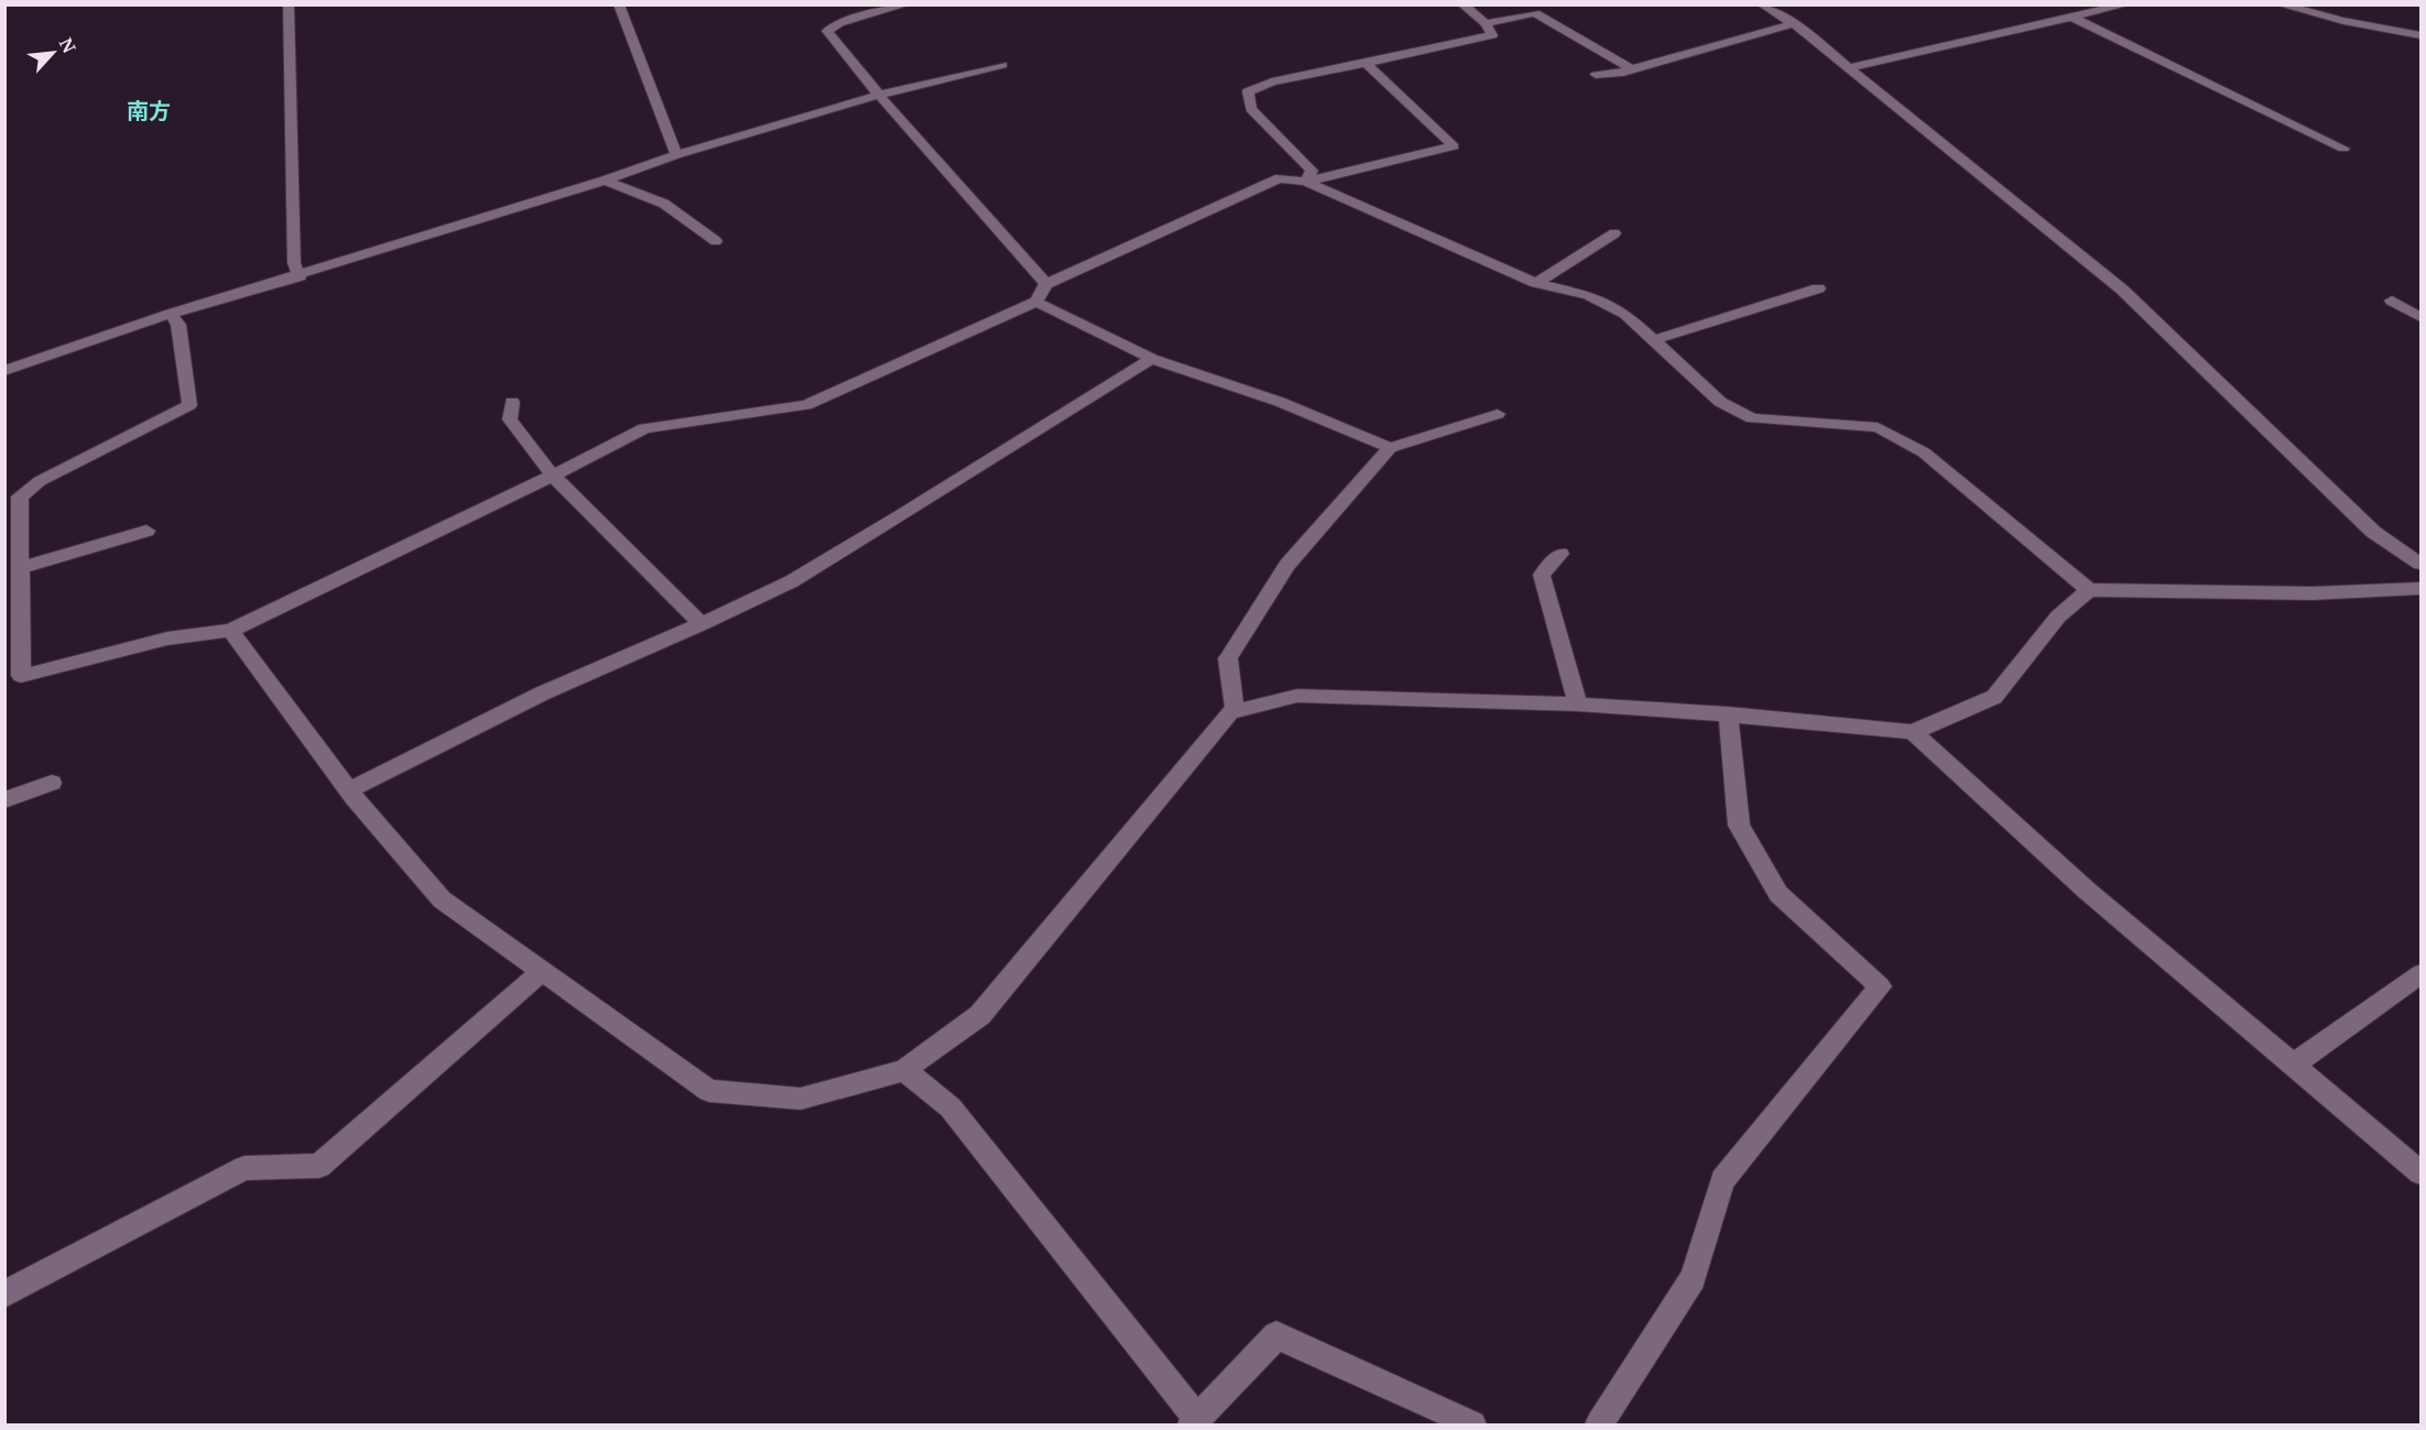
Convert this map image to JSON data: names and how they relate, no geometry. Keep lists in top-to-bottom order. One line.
{"districts":["南方"],"north":"top right"}
